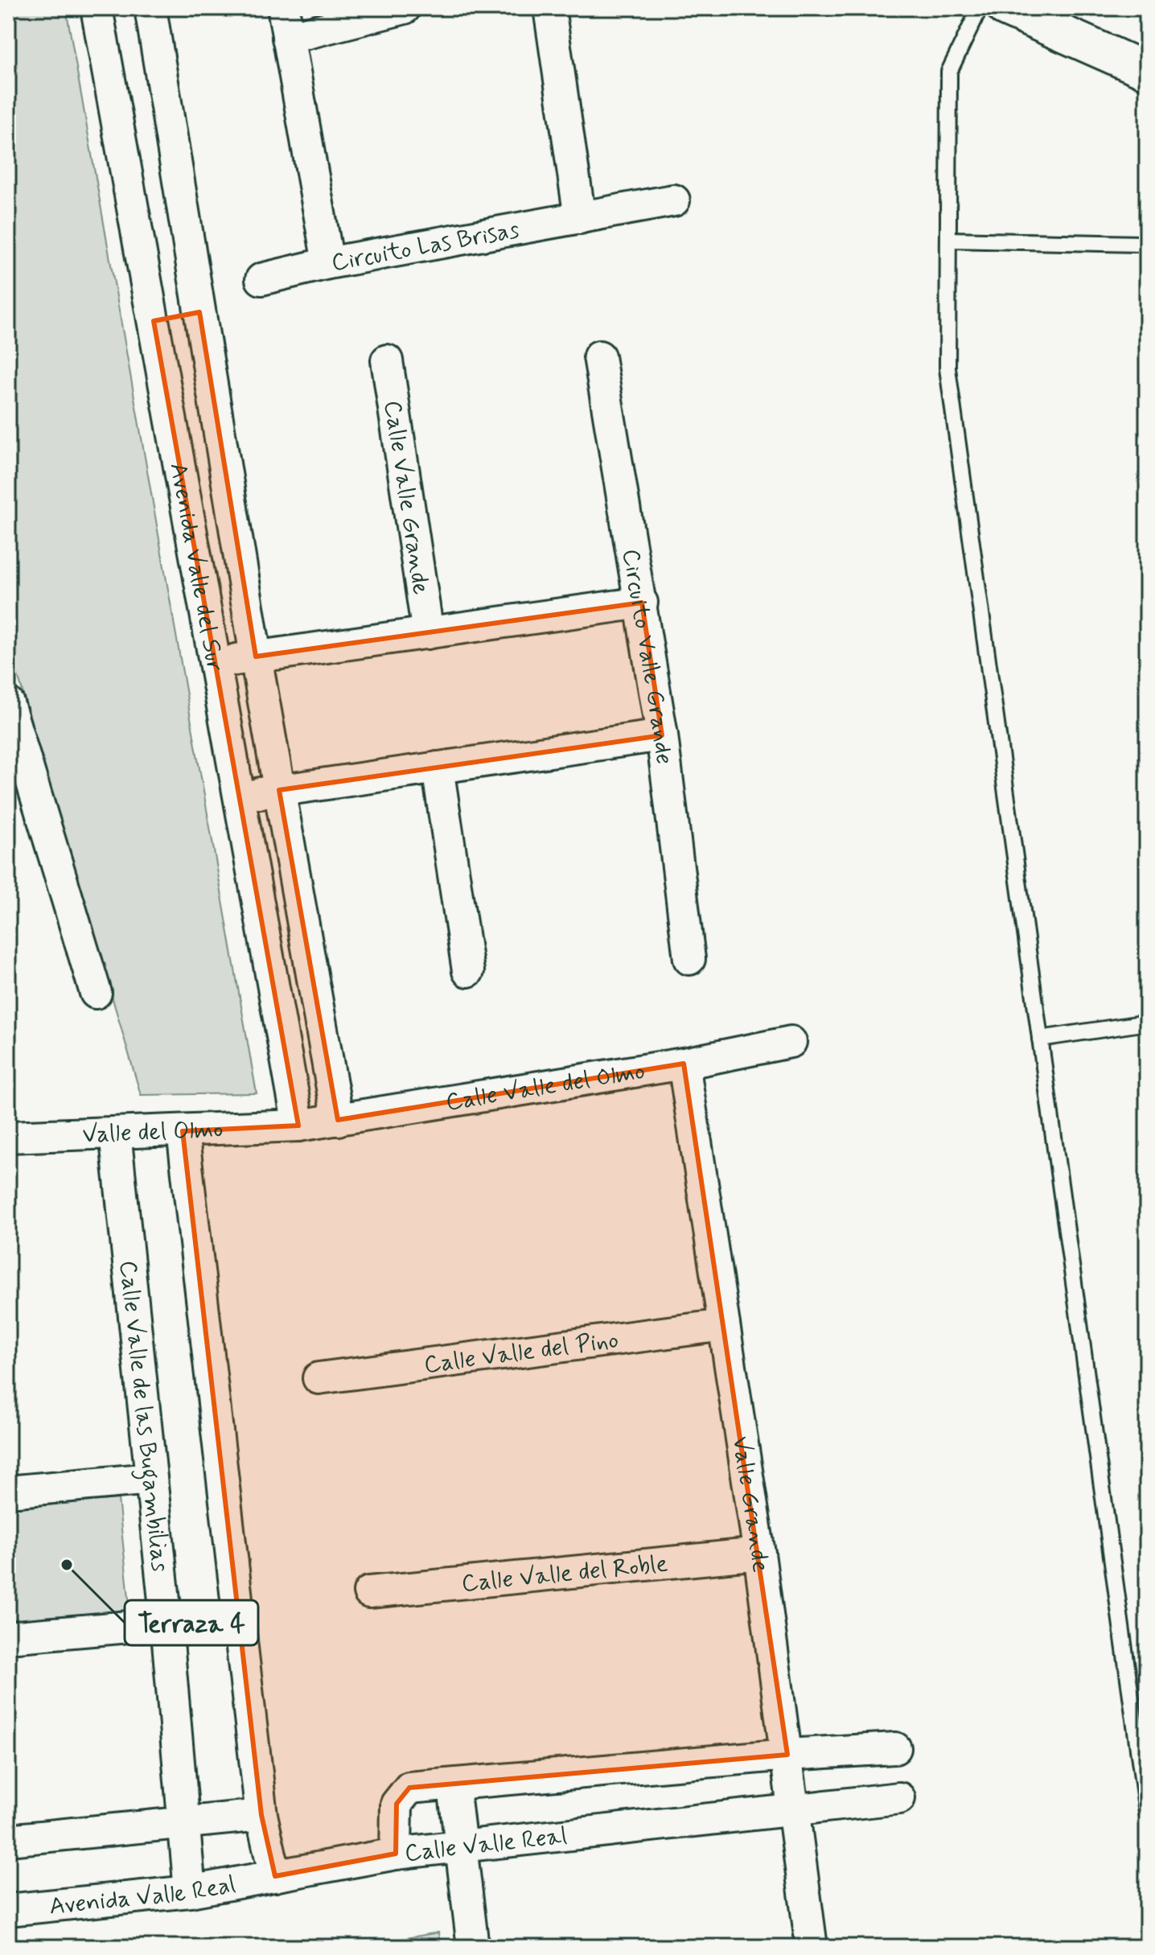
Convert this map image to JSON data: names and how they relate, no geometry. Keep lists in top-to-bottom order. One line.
{"streets":{"street":["Circuito Las Brisas","Calle Valle Grande","Avenida Valle del Sur","Circuito Valle Grande","Calle Valle del Olmo","Valle del Olmo","Calle Valle del Pino","Calle Valle de las Bugambilias","Valle Grande","Calle Valle del Roble","Calle Valle Real","Avenida Valle Real"]},"crossings":[["Avenida Valle del Sur","Calle Valle del Olmo"],["Avenida Valle del Sur","Valle del Olmo"],["Calle Valle del Olmo","Valle del Olmo"],["Calle Valle del Olmo","Valle Grande"],["Valle del Olmo","Calle Valle de las Bugambilias"],["Calle Valle del Pino","Valle Grande"],["Calle Valle de las Bugambilias","Avenida Valle Real"],["Valle Grande","Calle Valle del Roble"],["Valle Grande","Calle Valle Real"],["Calle Valle Real","Avenida Valle Real"]],"places":["Terraza 4"]}
